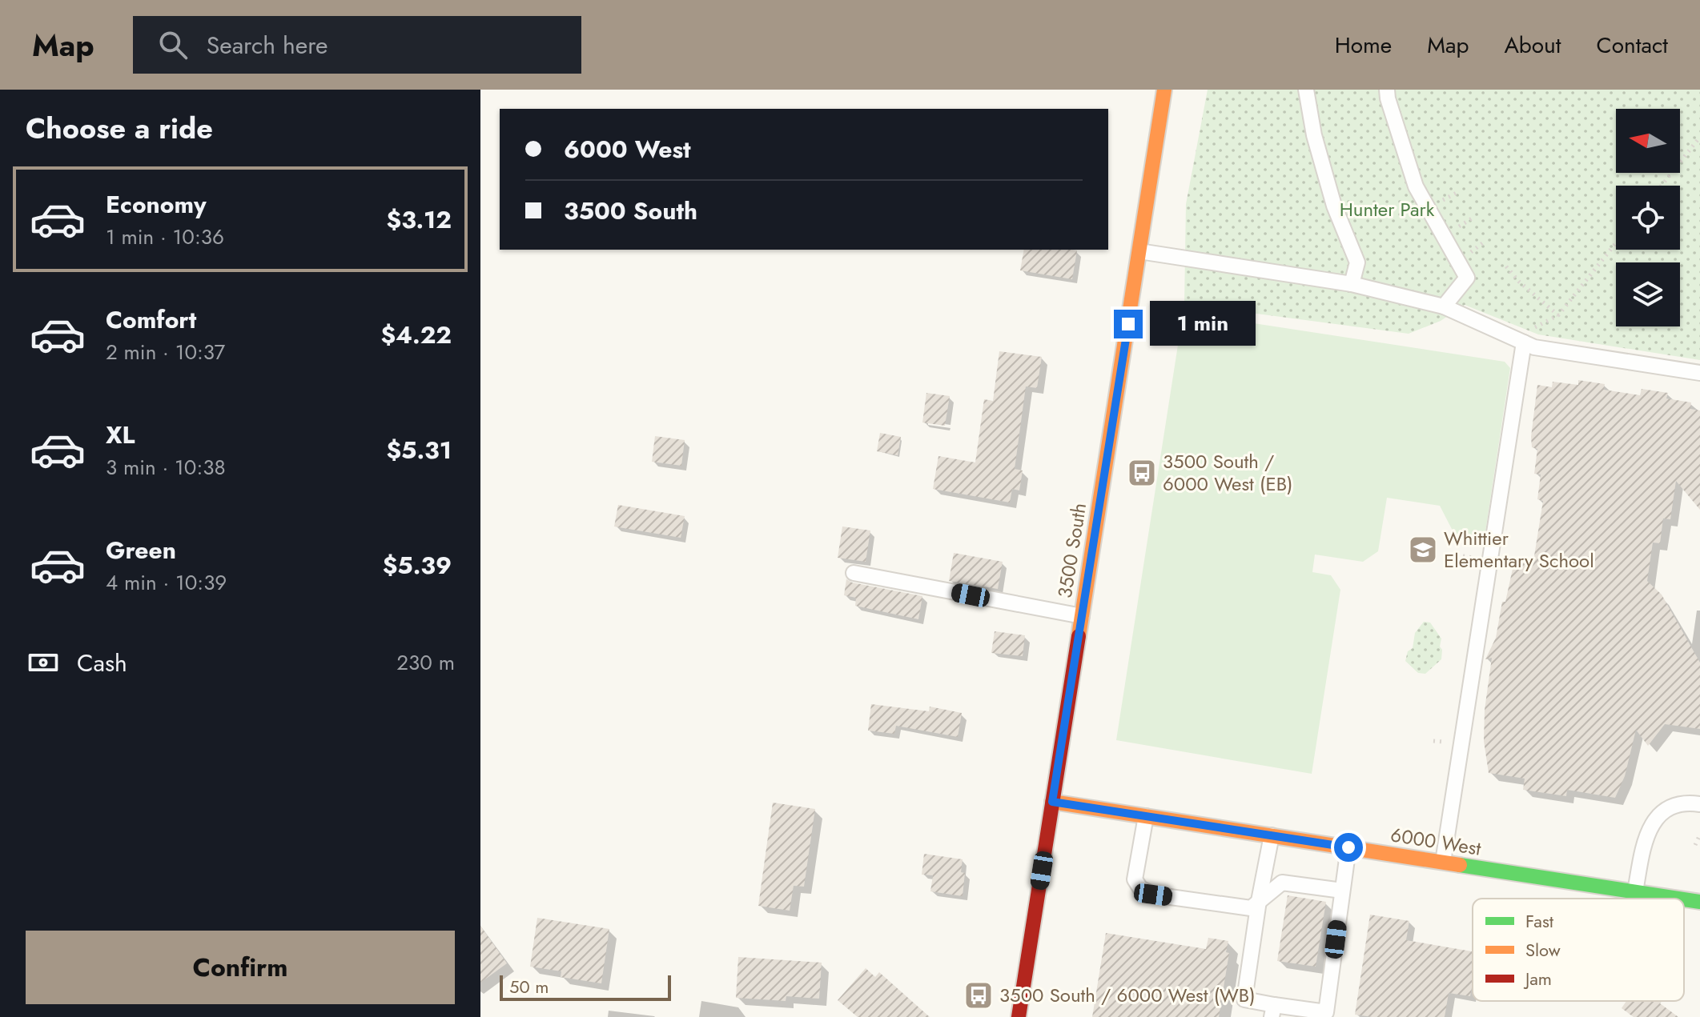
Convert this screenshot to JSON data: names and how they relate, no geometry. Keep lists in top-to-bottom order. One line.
{"streets":{"main road":["3500 South","6000 West"]},"crossings":[["3500 South","6000 West"]],"parks":["Hunter Park"],"places":{"bus stop":["3500 South / 6000 West (EB)","3500 South / 6000 West (WB)"],"school or university":["Whittier Elementary School"]},"legend":["Fast","Slow","Jam"],"scale_bar":"50 m","north":"left","page":{"header":"Map","search":"Search here","nav":["Home","Map","About","Contact"],"heading":"Choose a ride","banner":["6000 West","3500 South"],"list":[{"name":"Economy","note":"1 min · 10:36","value":"$3.12"},{"name":"Comfort","note":"2 min · 10:37","value":"$4.22"},{"name":"XL","note":"3 min · 10:38","value":"$5.31"},{"name":"Green","note":"4 min · 10:39","value":"$5.39"}],"bubble":"1 min","pay":["Cash","230 m"],"buttons":"Confirm","scale":"50 m"}}
